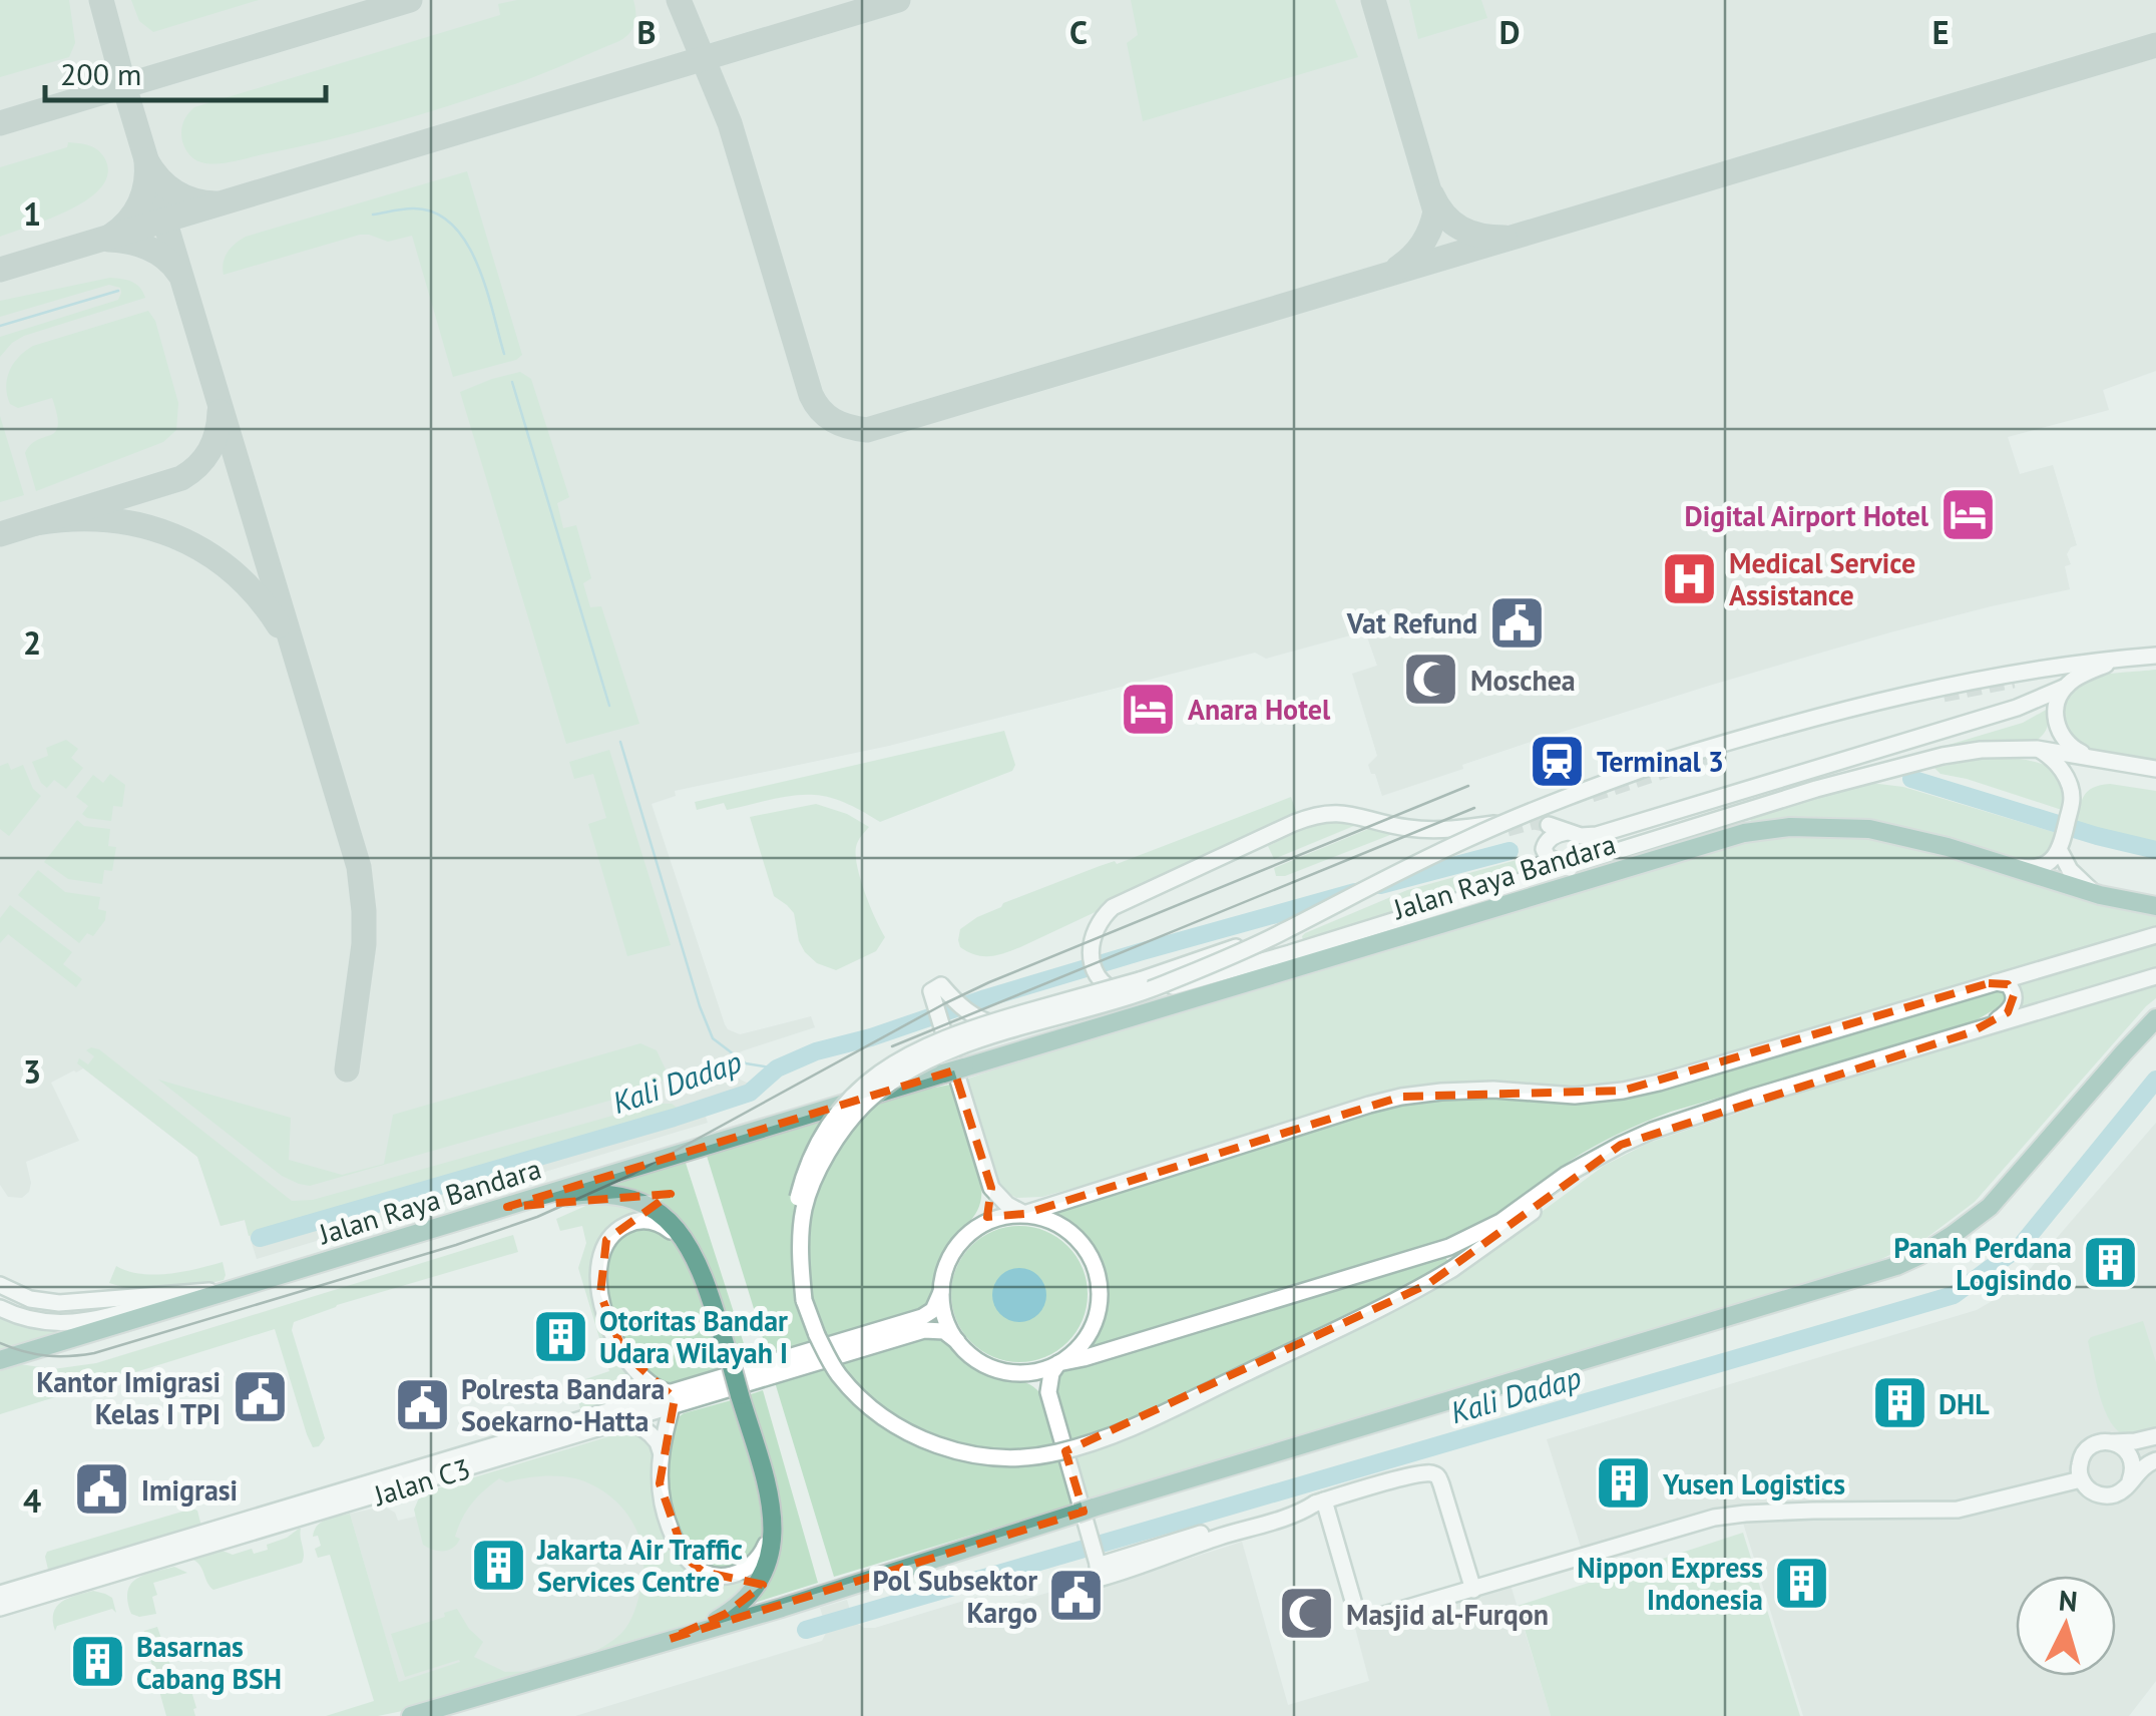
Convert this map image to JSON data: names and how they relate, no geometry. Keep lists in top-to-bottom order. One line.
{"streets":{"main road":["Jalan Raya Bandara"],"street":["Jalan C3"]},"crossings":[["Jalan Raya Bandara","Jalan C3"]],"water":["Kali Dadap"],"places":{"hotel":["Digital Airport Hotel","Anara Hotel"],"hospital":["Medical Service Assistance"],"public building":["Vat Refund","Kantor Imigrasi Kelas I TPI","Polresta Bandara Soekarno-Hatta","Imigrasi","Pol Subsektor Kargo"],"mosque":["Moschea","Masjid al-Furqon"],"station":["Terminal 3"],"building":["Panah Perdana Logisindo","Otoritas Bandar Udara Wilayah I","DHL","Yusen Logistics","Jakarta Air Traffic Services Centre","Nippon Express Indonesia","Basarnas Cabang BSH"]},"scale_bar":"200 m","north":"top","grid":{"columns":["B","C","D","E"],"rows":["1","2","3","4"]}}
